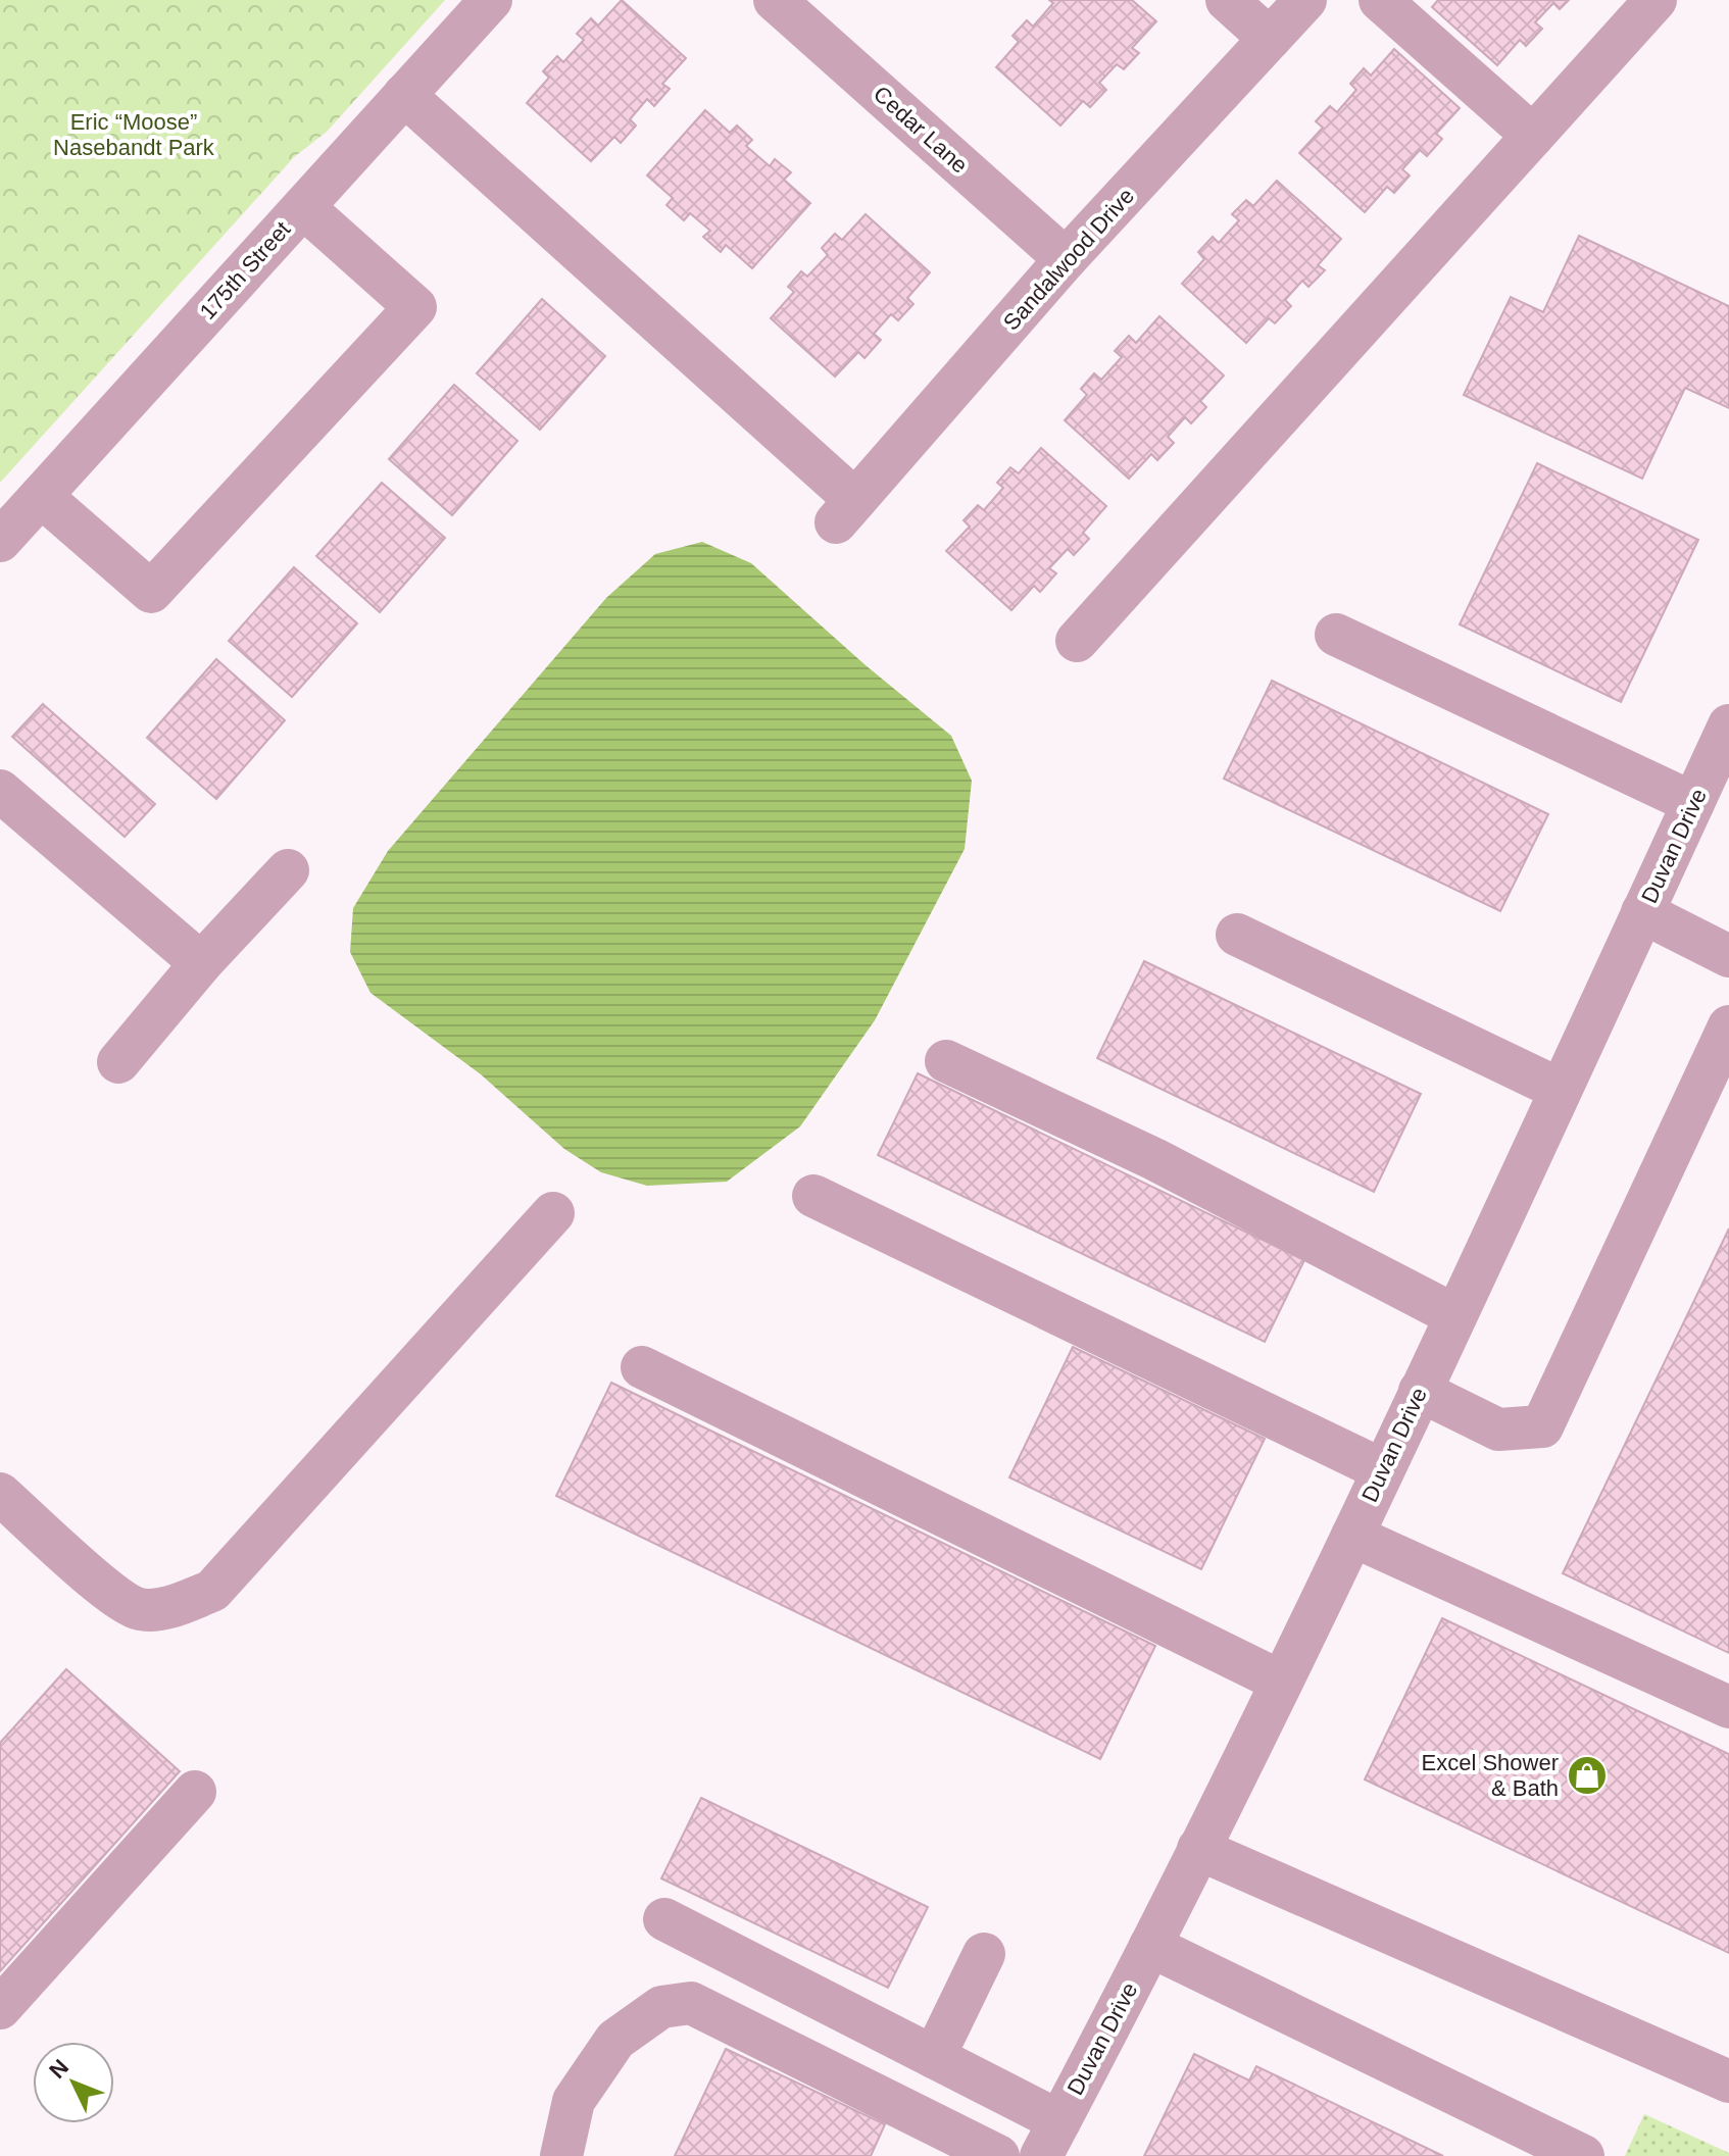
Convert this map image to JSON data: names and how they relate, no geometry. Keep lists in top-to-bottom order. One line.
{"streets":{"street":["Cedar Lane","Sandalwood Drive","175th Street","Duvan Drive"]},"crossings":[["Cedar Lane","Sandalwood Drive"],["Sandalwood Drive","175th Street"]],"parks":["Eric “Moose” Nasebandt Park"],"places":{"shop":["Excel Shower & Bath"]},"north":"top left"}
